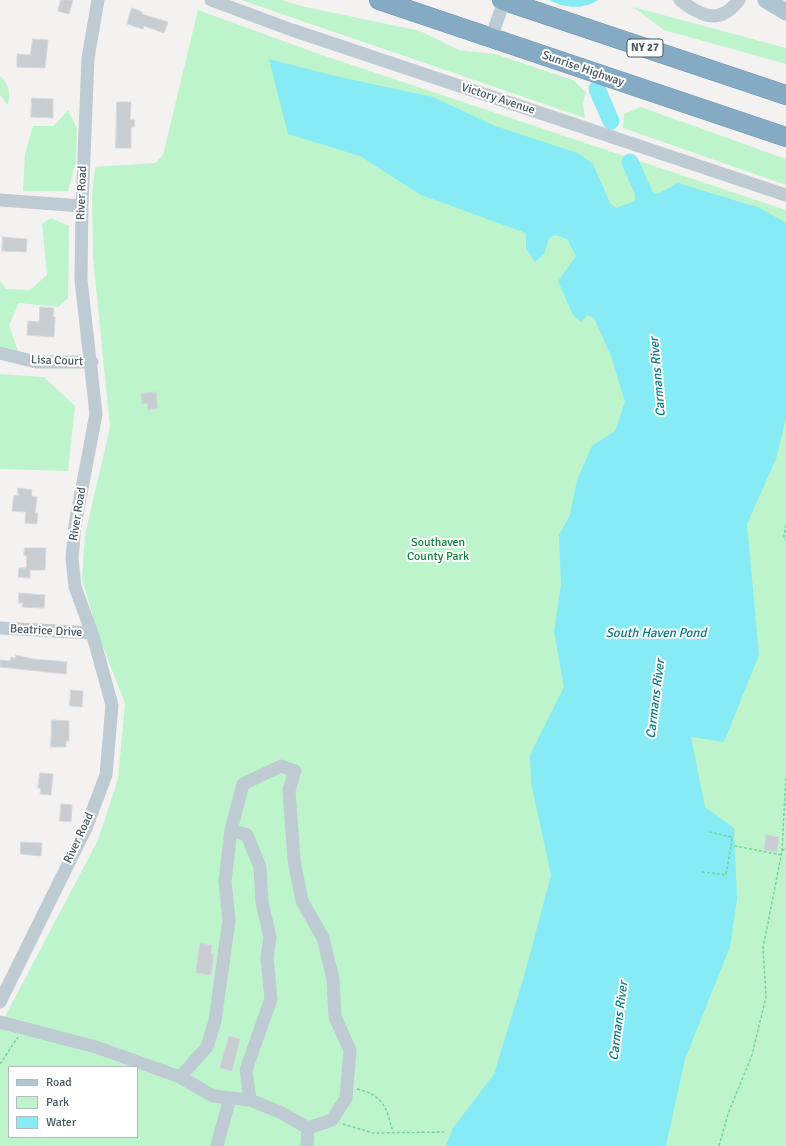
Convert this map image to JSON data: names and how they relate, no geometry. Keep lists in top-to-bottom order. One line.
{"streets":{"highway":["NY 27","Sunrise Highway"],"street":["Victory Avenue","River Road","Lisa Court","Beatrice Drive"]},"crossings":[["River Road","Lisa Court"],["River Road","Beatrice Drive"]],"water":["Carmans River","South Haven Pond"],"parks":["Southaven County Park"],"legend":["Road","Park","Water"]}
